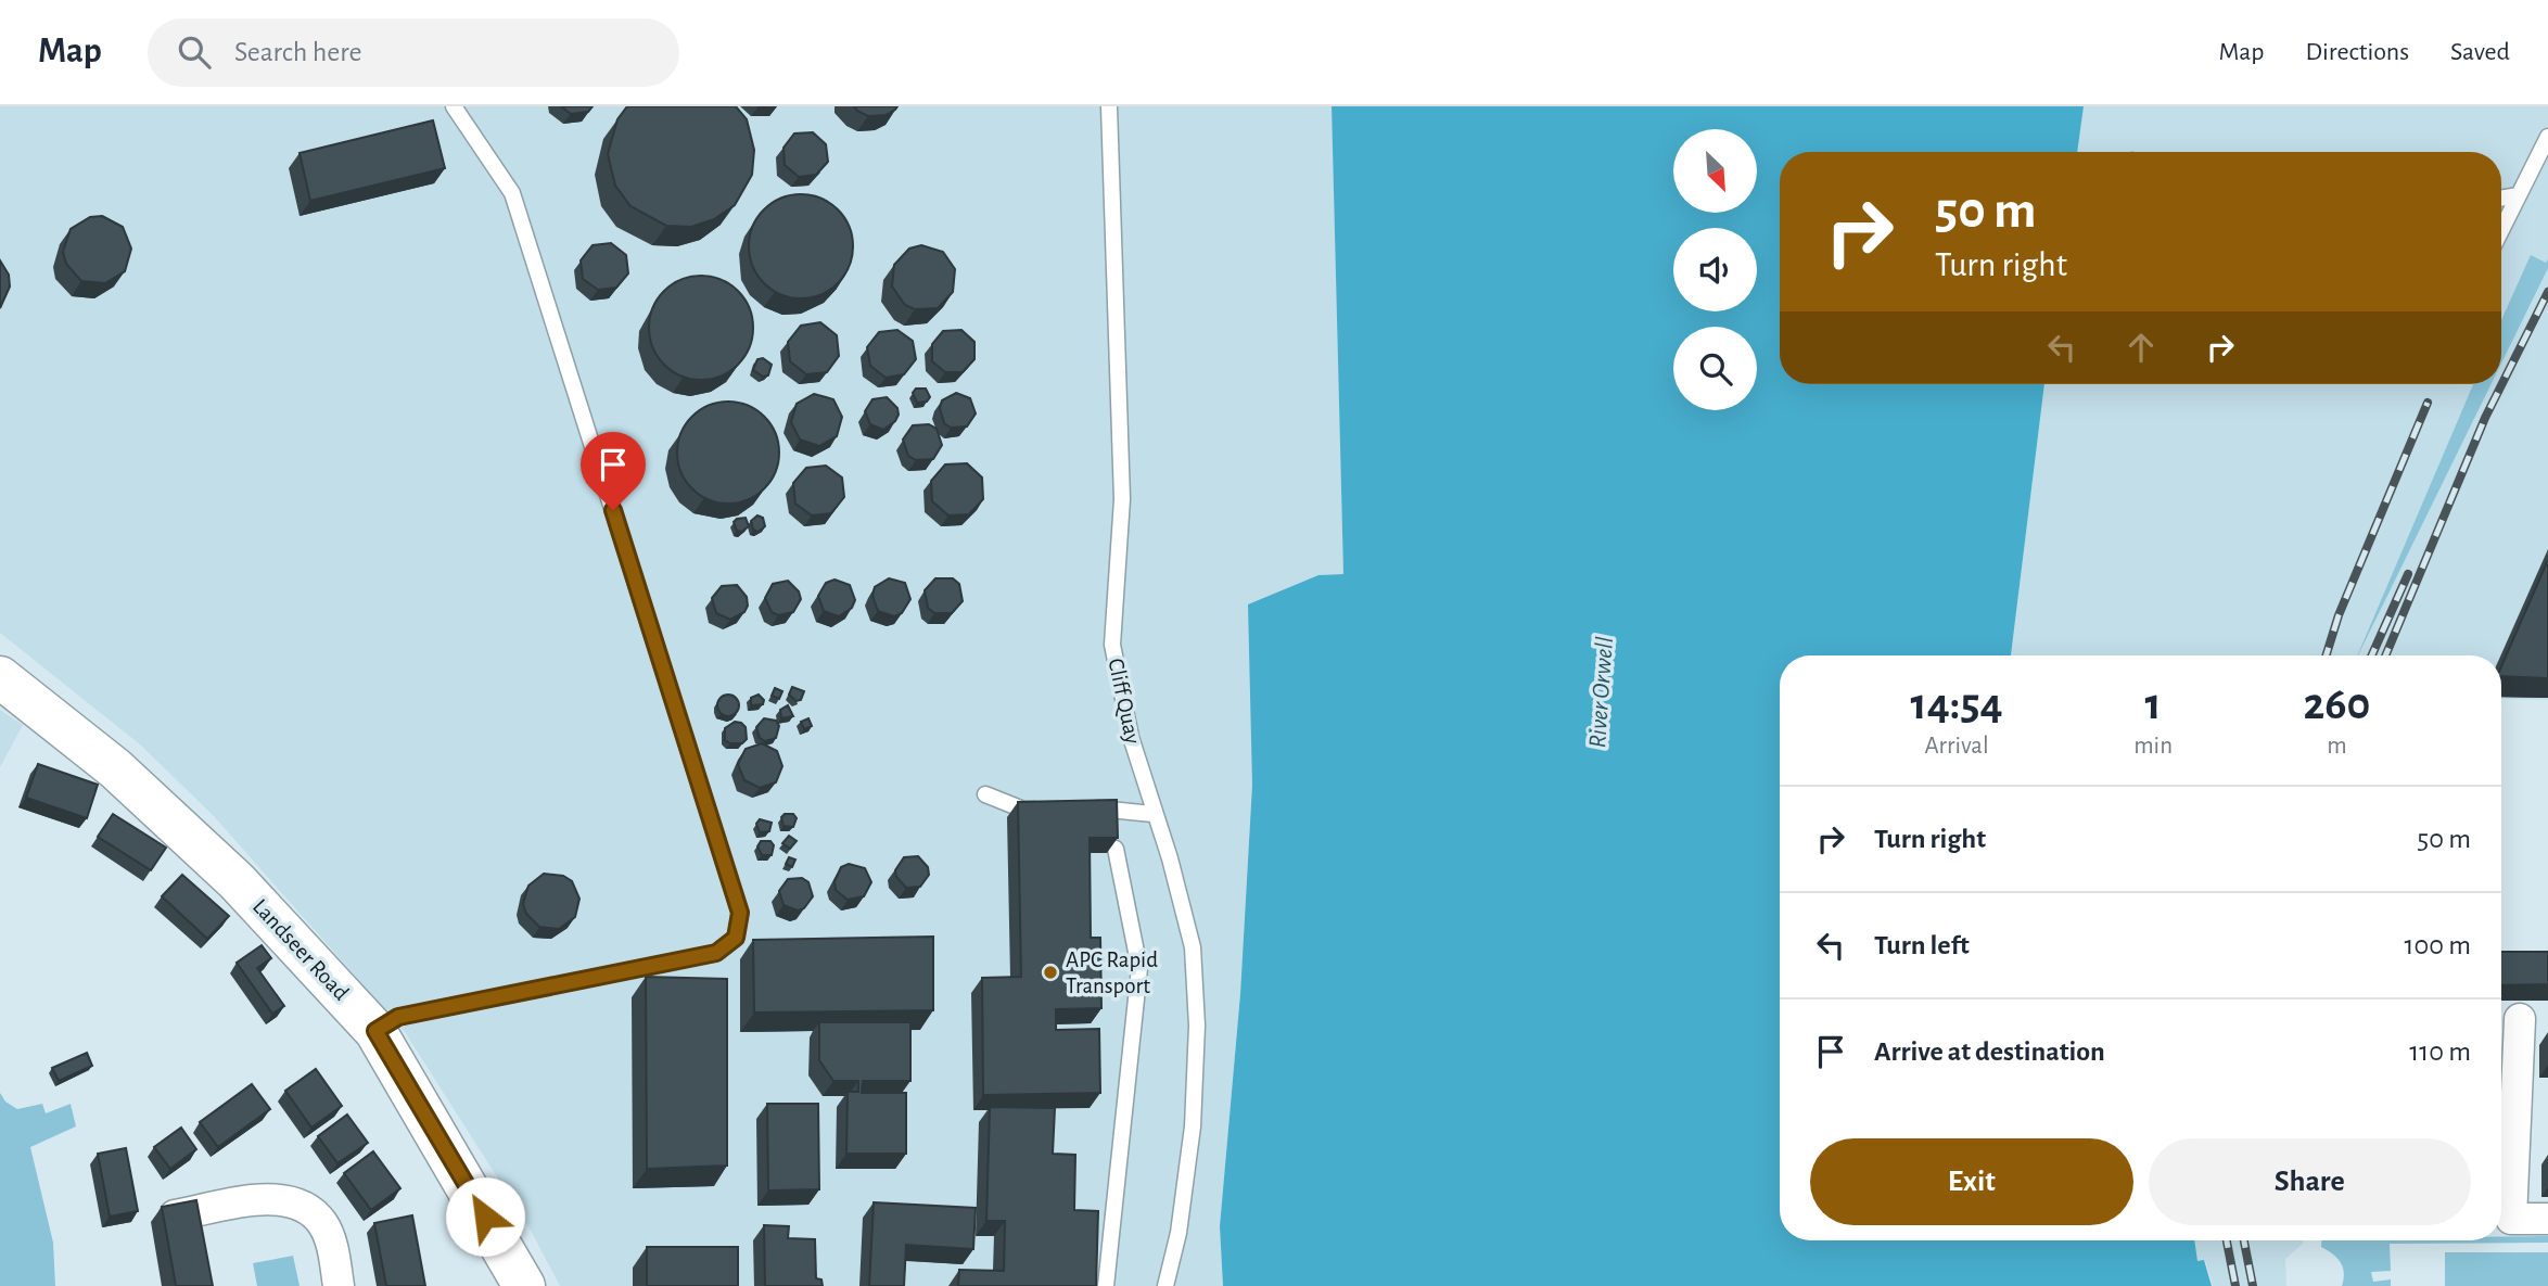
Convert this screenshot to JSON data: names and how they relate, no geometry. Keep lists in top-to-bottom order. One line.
{"streets":{"street":["Landseer Road"],"lane":["Cliff Quay"]},"water":["River Orwell"],"places":["APC Rapid Transport"],"north":"bottom right","page":{"header":"Map","search":"Search here","nav":["Map","Directions","Saved"],"turn":["50 m","Turn right"],"eta":["14:54","Arrival","1","min","260","m"],"list":[{"name":"Turn right","value":"50 m"},{"name":"Turn left","value":"100 m"},{"name":"Arrive at destination","value":"110 m"}],"buttons":["Exit","Share"]}}
